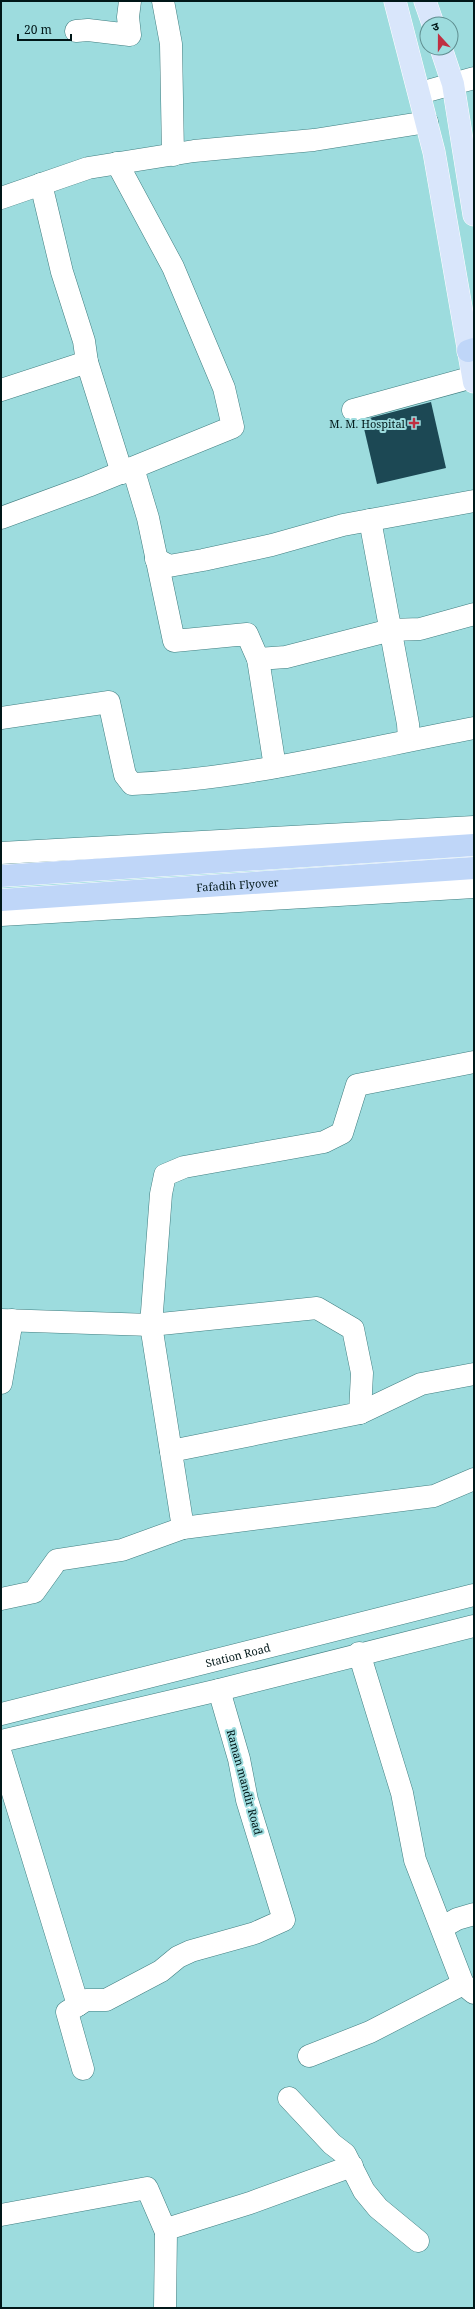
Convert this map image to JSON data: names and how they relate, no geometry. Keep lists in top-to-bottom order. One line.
{"streets":{"highway":["Fafadih Flyover"],"street":["Station Road","Raman mandir Road"]},"places":{"health":["M. M. Hospital"]},"scale_bar":"20 m","north":"top"}
